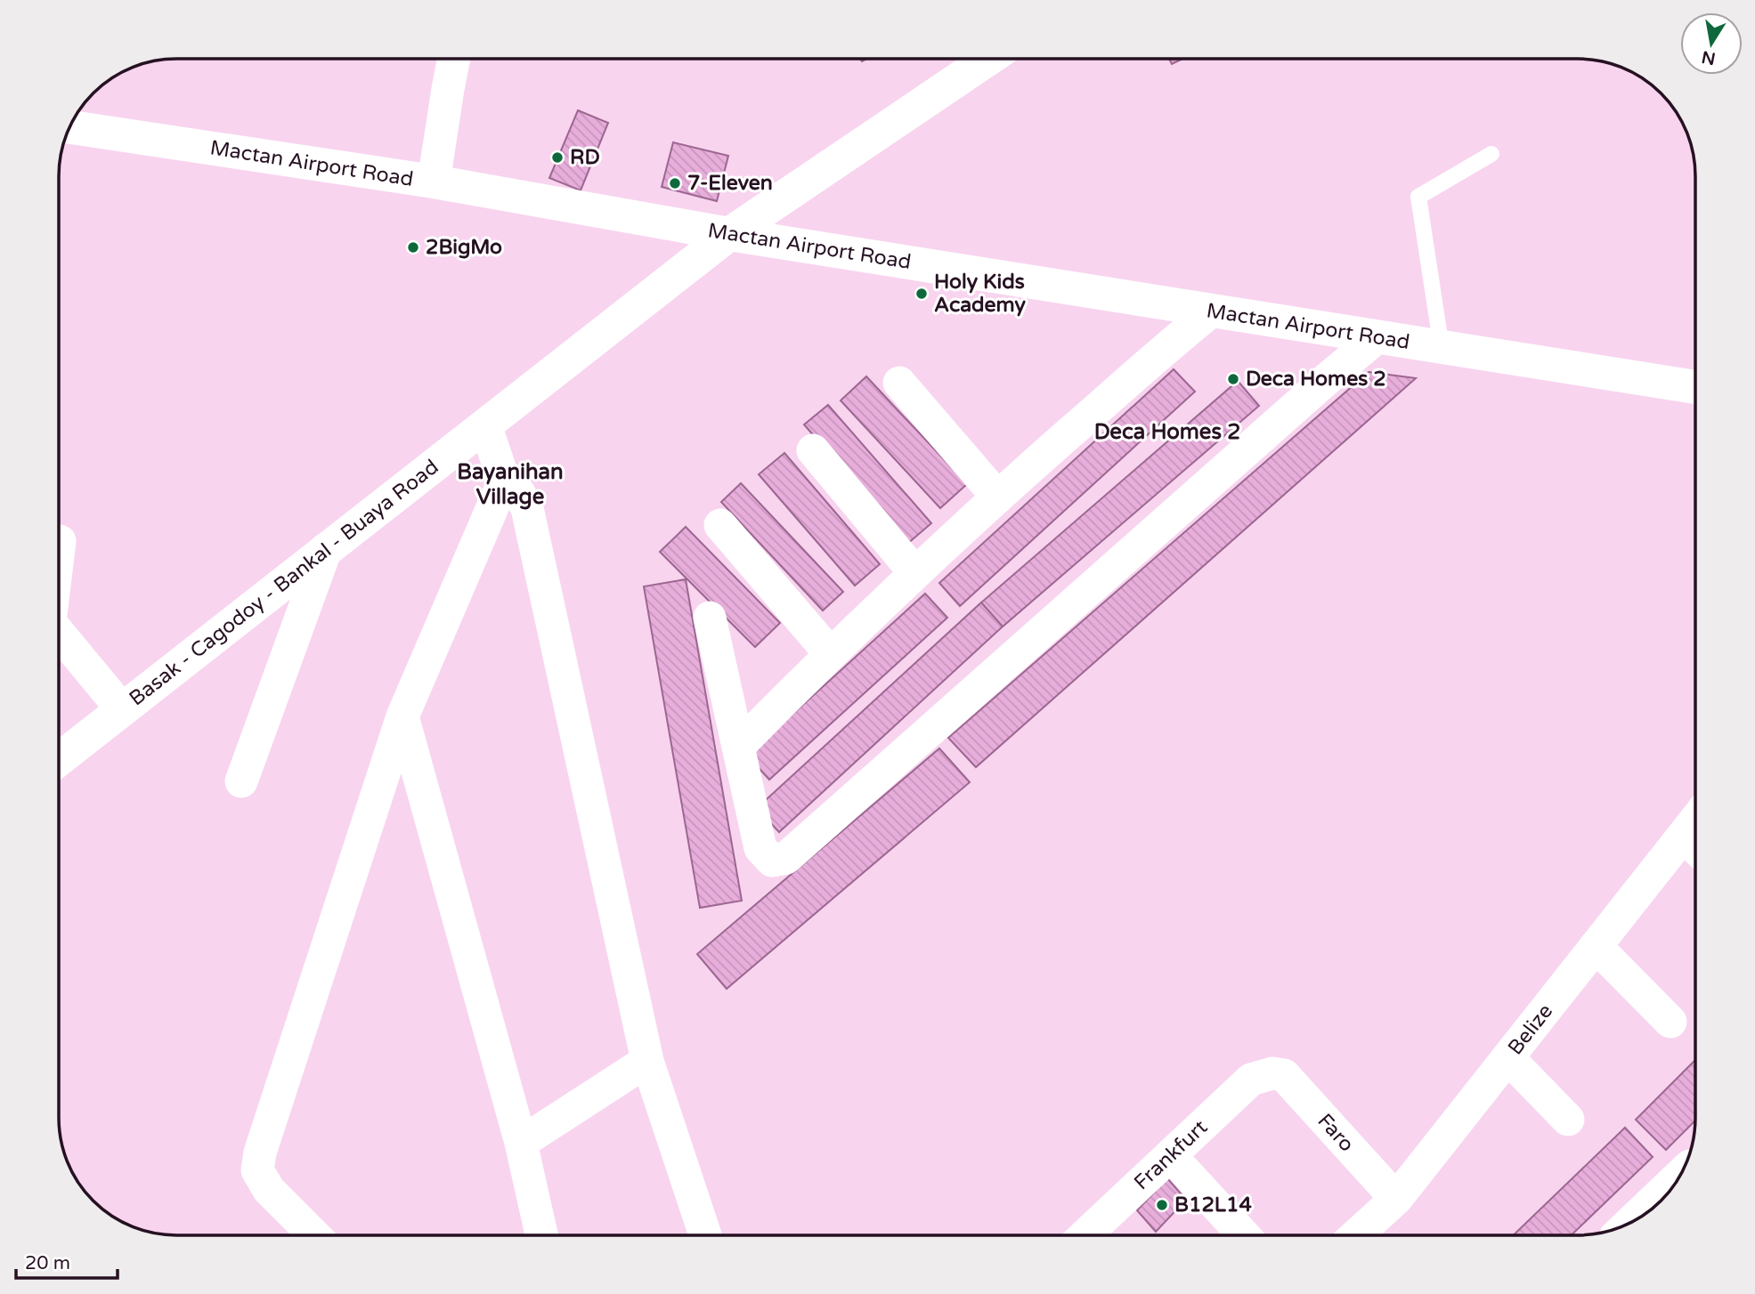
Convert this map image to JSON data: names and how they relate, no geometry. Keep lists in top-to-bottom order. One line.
{"streets":{"main road":["Mactan Airport Road","Basak - Cagodoy - Bankal - Buaya Road"],"street":["Belize","Faro","Frankfurt"]},"crossings":[["Mactan Airport Road","Basak - Cagodoy - Bankal - Buaya Road"],["Belize","Faro"],["Faro","Frankfurt"]],"districts":["Deca Homes 2","Bayanihan Village"],"places":["RD","7-Eleven","2BigMo","Holy Kids Academy","Deca Homes 2","B12L14"],"scale_bar":"20 m","north":"bottom"}
